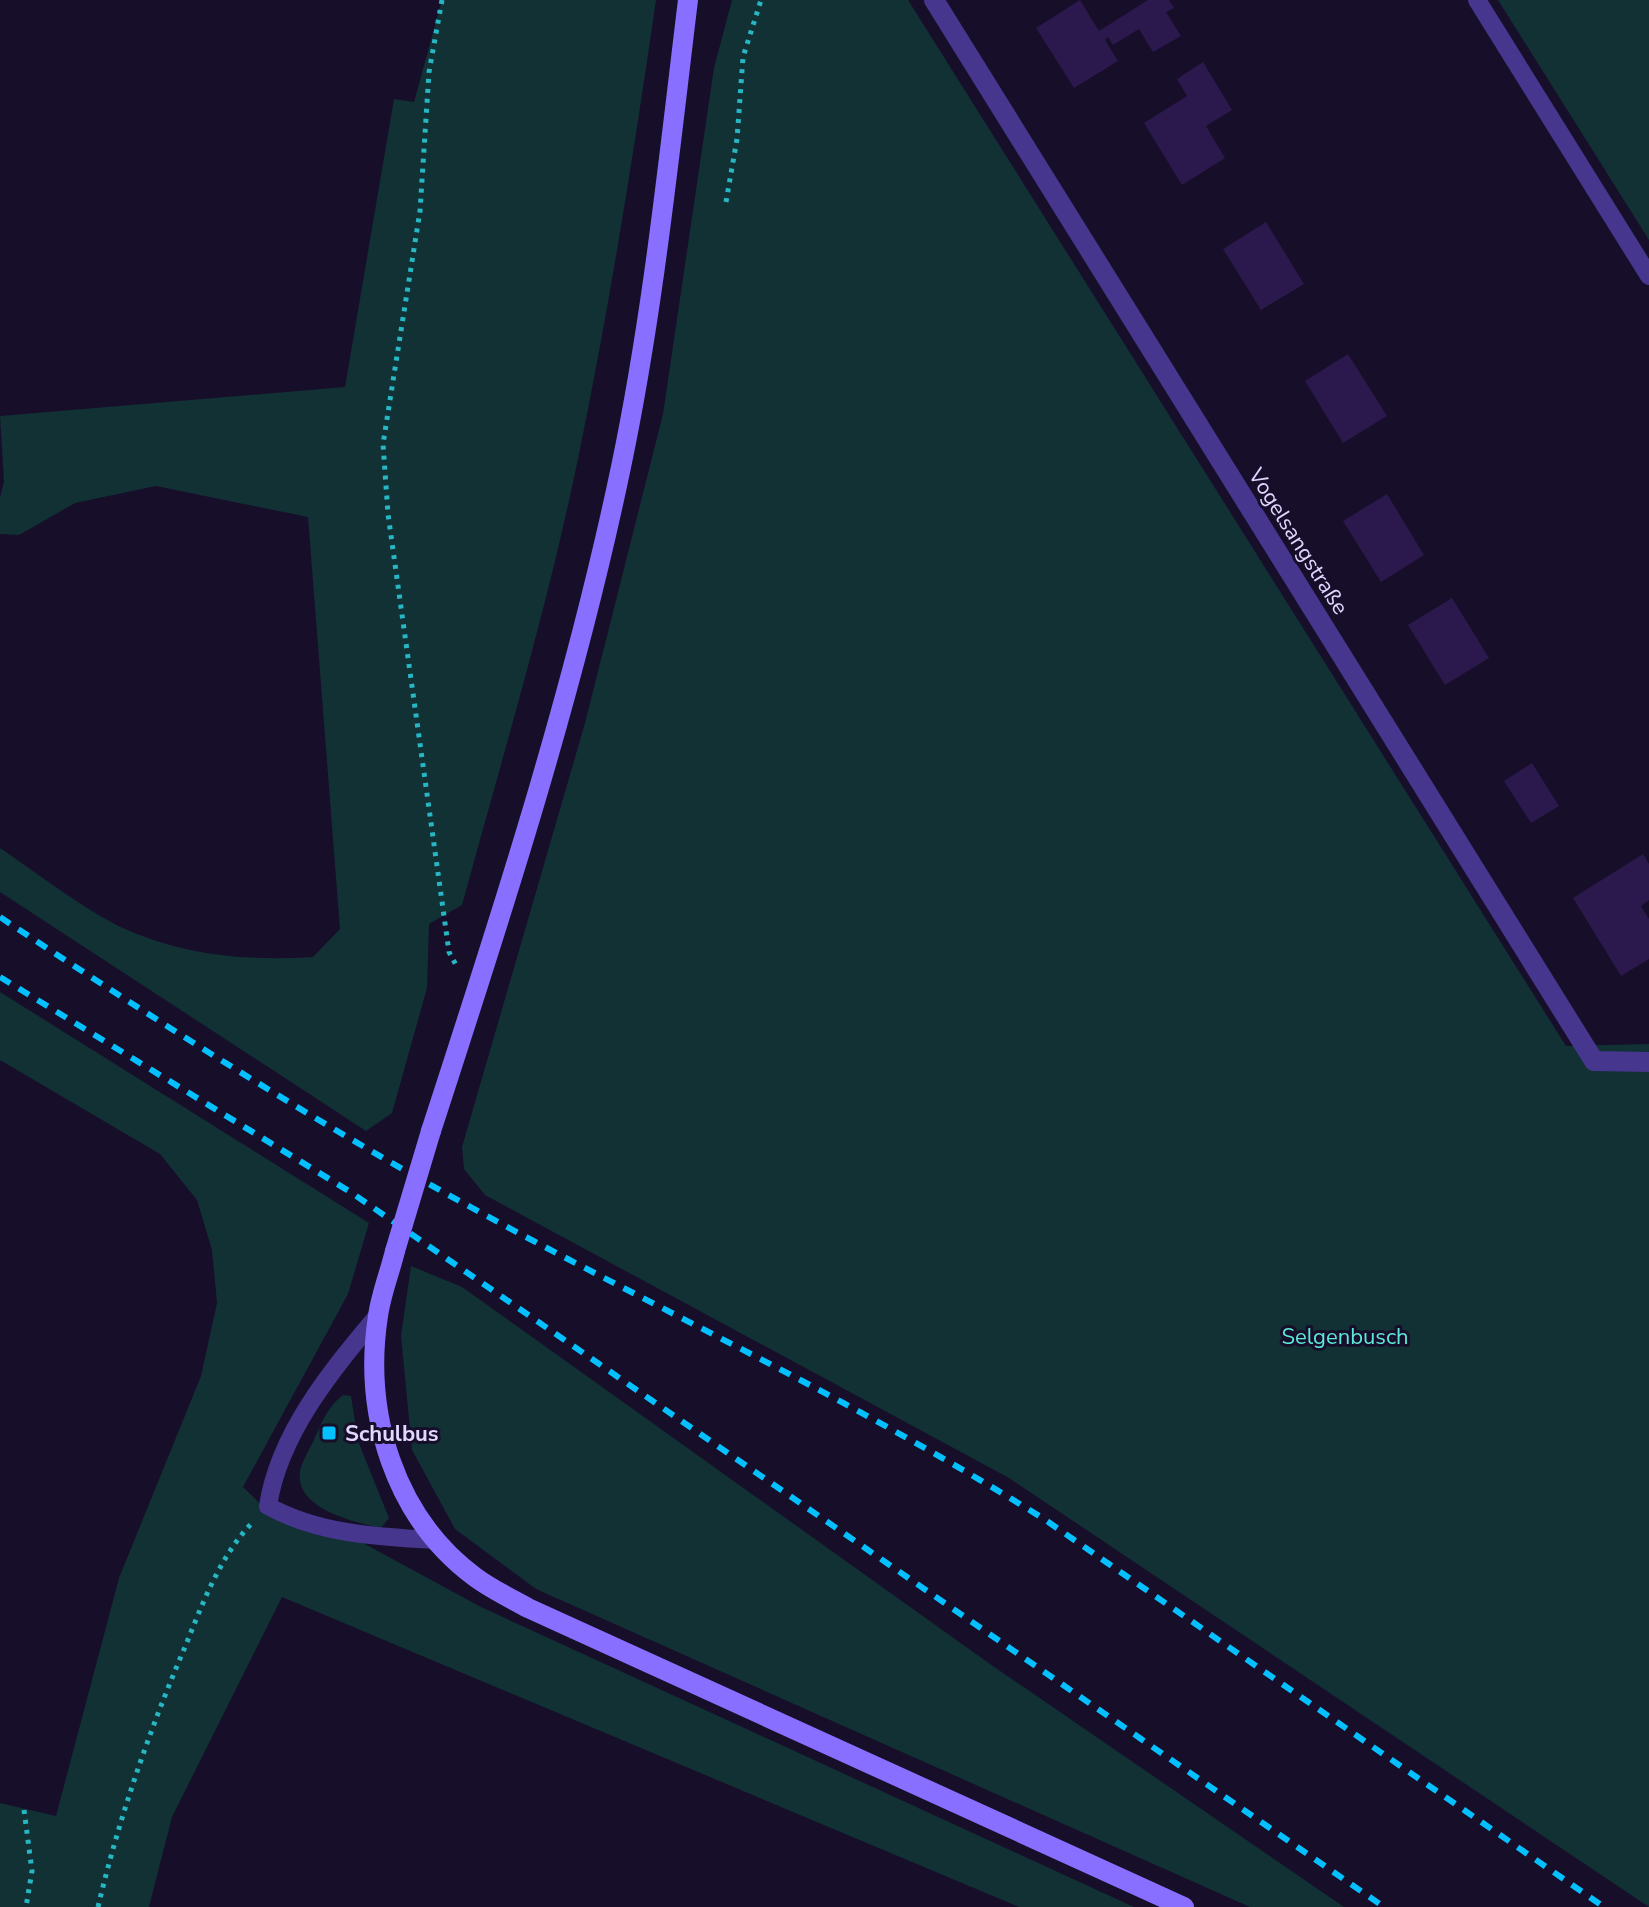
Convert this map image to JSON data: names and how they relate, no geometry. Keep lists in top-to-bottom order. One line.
{"streets":{"street":["Vogelsangstraße"]},"parks":["Selgenbusch"],"places":{"transit":["Schulbus"]}}
